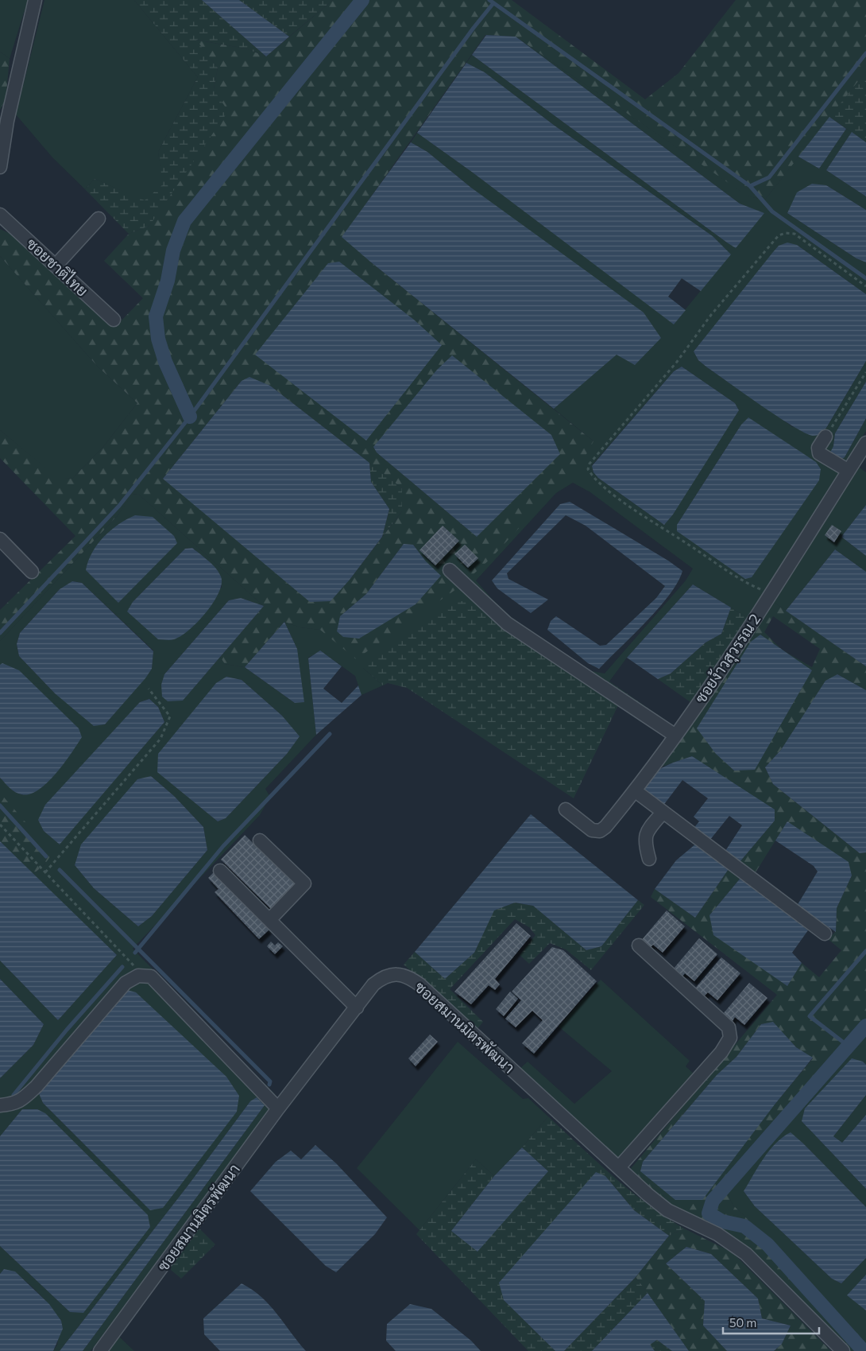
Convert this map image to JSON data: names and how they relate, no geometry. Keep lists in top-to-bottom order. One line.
{"streets":{"street":["ซอยชาติไทย","ซอยง้าวสุวรรณ 2","ซอยสมานมิตรพัฒนา"]},"scale_bar":"50 m"}
